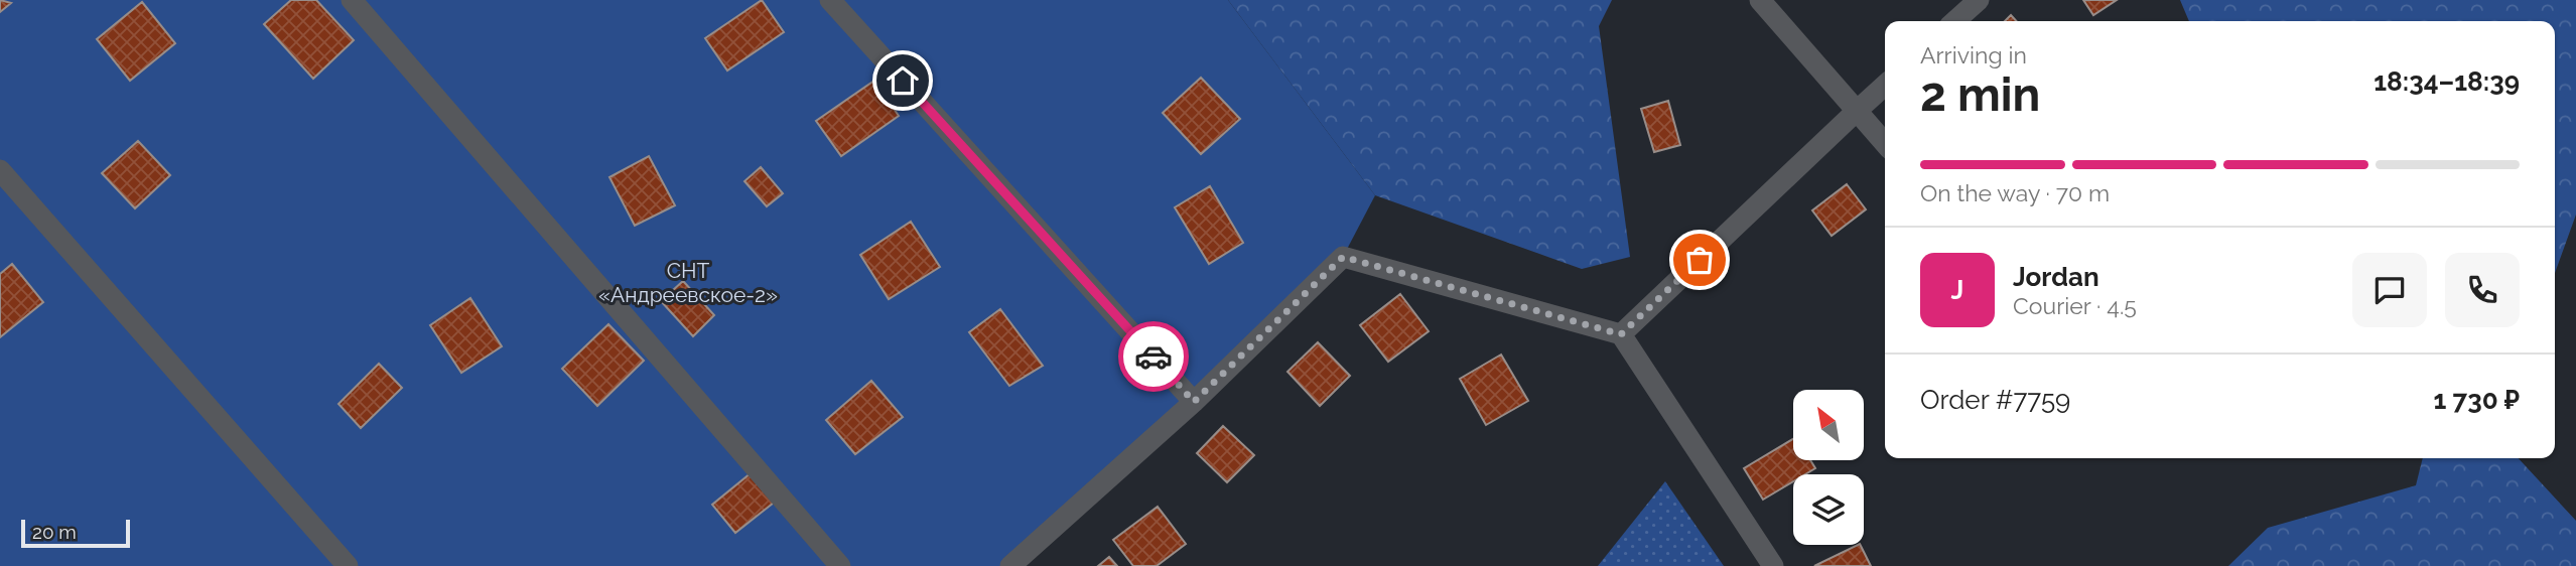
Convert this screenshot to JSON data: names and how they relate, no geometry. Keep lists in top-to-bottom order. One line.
{"parks":["СНТ «Андреевское-2»"],"scale_bar":"20 m","north":"top left","page":{"heading":["2 min","Arriving in","18:34–18:39"],"panel":["Jordan","Courier · 4.5","Order #7759","1 730 ₽"],"bar":"On the way · 70 m","round":"J","scale":"20 m"}}
